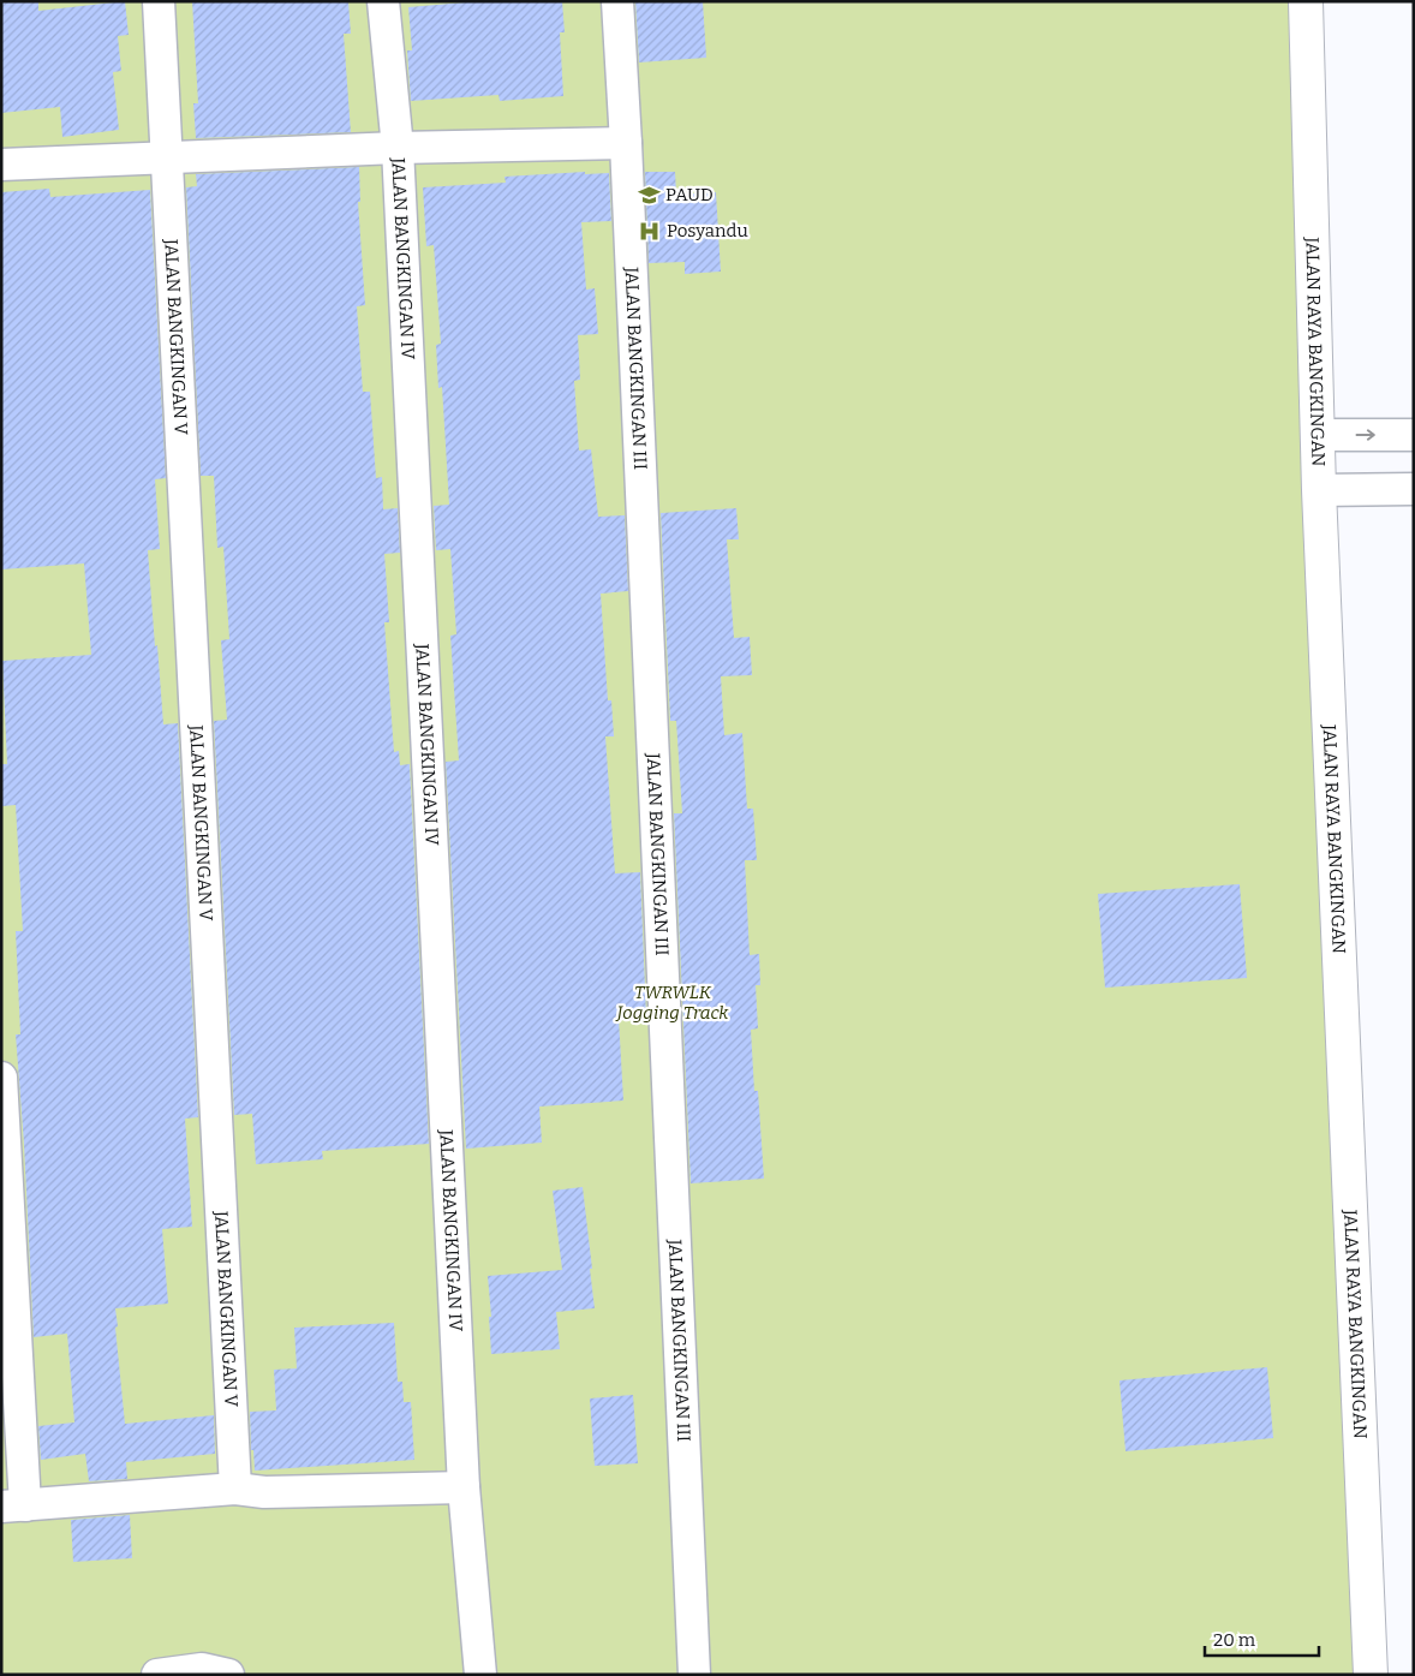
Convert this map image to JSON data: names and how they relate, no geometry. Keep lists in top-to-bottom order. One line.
{"streets":{"street":["JALAN BANGKINGAN IV","JALAN BANGKINGAN V","JALAN RAYA BANGKINGAN","JALAN BANGKINGAN III"]},"parks":["TWRWLK Jogging Track"],"places":{"school or university":["PAUD"],"hospital":["Posyandu"]},"scale_bar":"20 m"}
